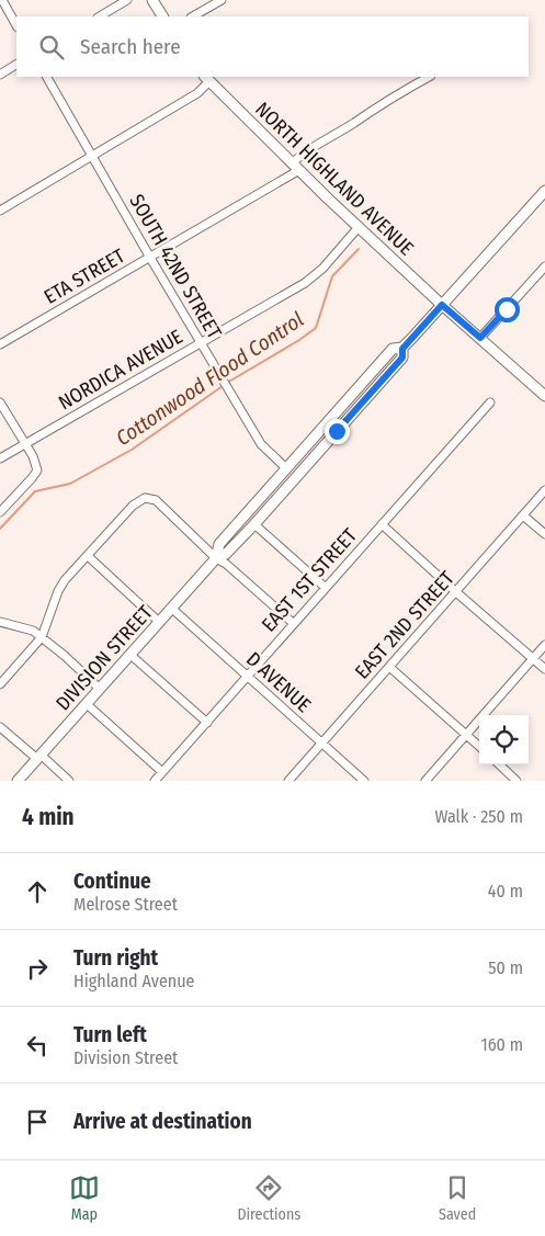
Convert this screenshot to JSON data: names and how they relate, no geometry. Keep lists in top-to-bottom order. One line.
{"streets":{"main road":["NORTH HIGHLAND AVENUE","DIVISION STREET"],"street":["SOUTH 42ND STREET","ETA STREET","NORDICA AVENUE","EAST 1ST STREET","EAST 2ND STREET","D AVENUE"]},"crossings":[["NORTH HIGHLAND AVENUE","ETA STREET"],["NORTH HIGHLAND AVENUE","NORDICA AVENUE"],["NORTH HIGHLAND AVENUE","DIVISION STREET"],["SOUTH 42ND STREET","ETA STREET"],["SOUTH 42ND STREET","NORDICA AVENUE"],["SOUTH 42ND STREET","DIVISION STREET"],["EAST 1ST STREET","D AVENUE"],["EAST 2ND STREET","D AVENUE"],["DIVISION STREET","D AVENUE"]],"water":["Cottonwood Flood Control"],"page":{"search":"Search here","heading":["4 min","Walk · 250 m"],"list":[["Continue","Melrose Street","40 m"],["Turn right","Highland Avenue","50 m"],["Turn left","Division Street","160 m"],"Arrive at destination"],"nav":["Map","Directions","Saved"]}}
